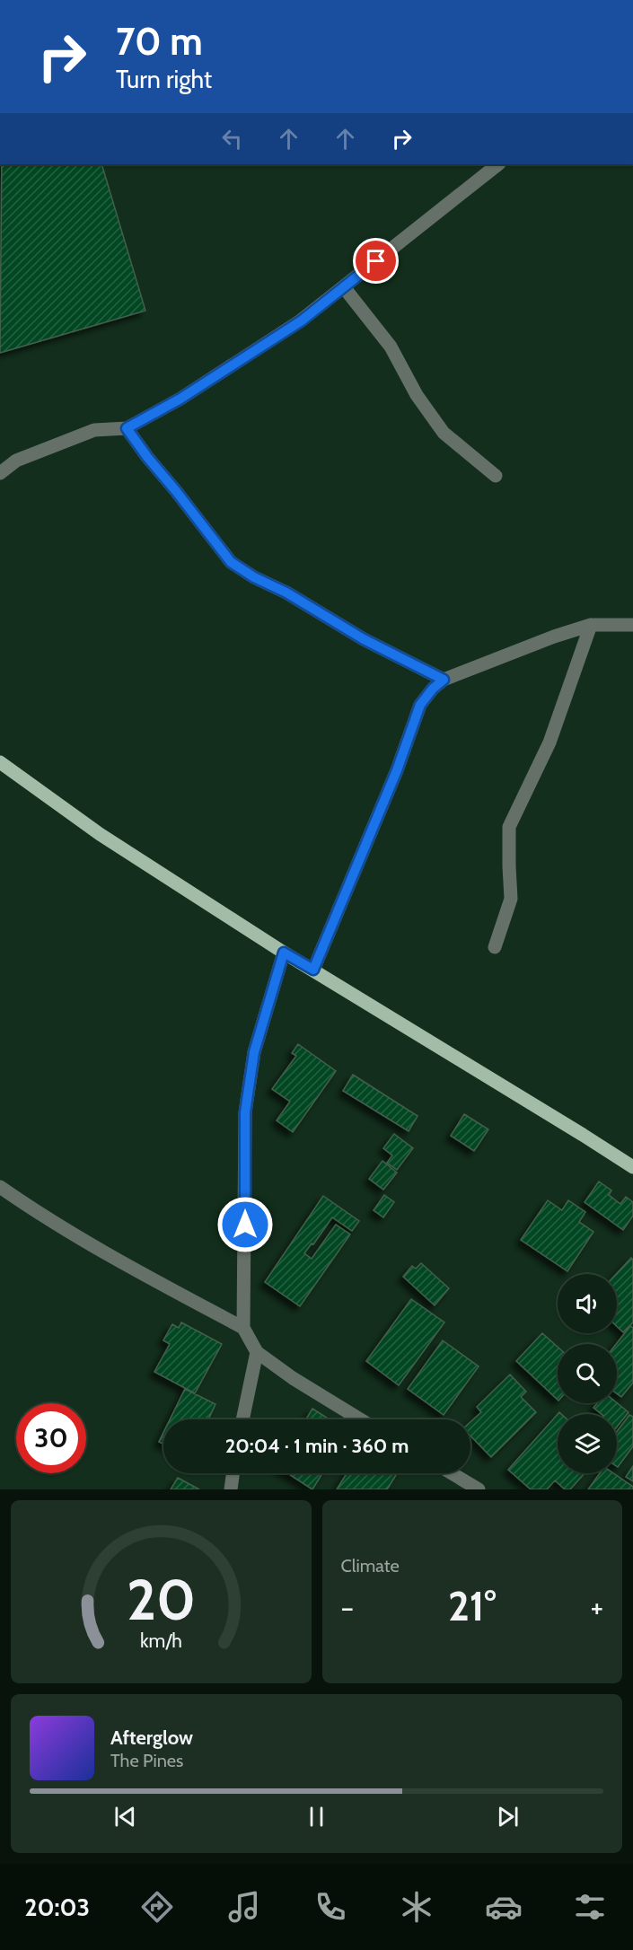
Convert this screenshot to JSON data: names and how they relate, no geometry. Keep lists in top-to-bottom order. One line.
{"page":{"turn":["70 m","Turn right"],"limit":"30","trip":"20:04 · 1 min · 360 m","tile":"Climate","heat":["−","21°","+"],"song":["Afterglow","The Pines"],"tabs":"20:03","gauge":["20","km/h"]}}
